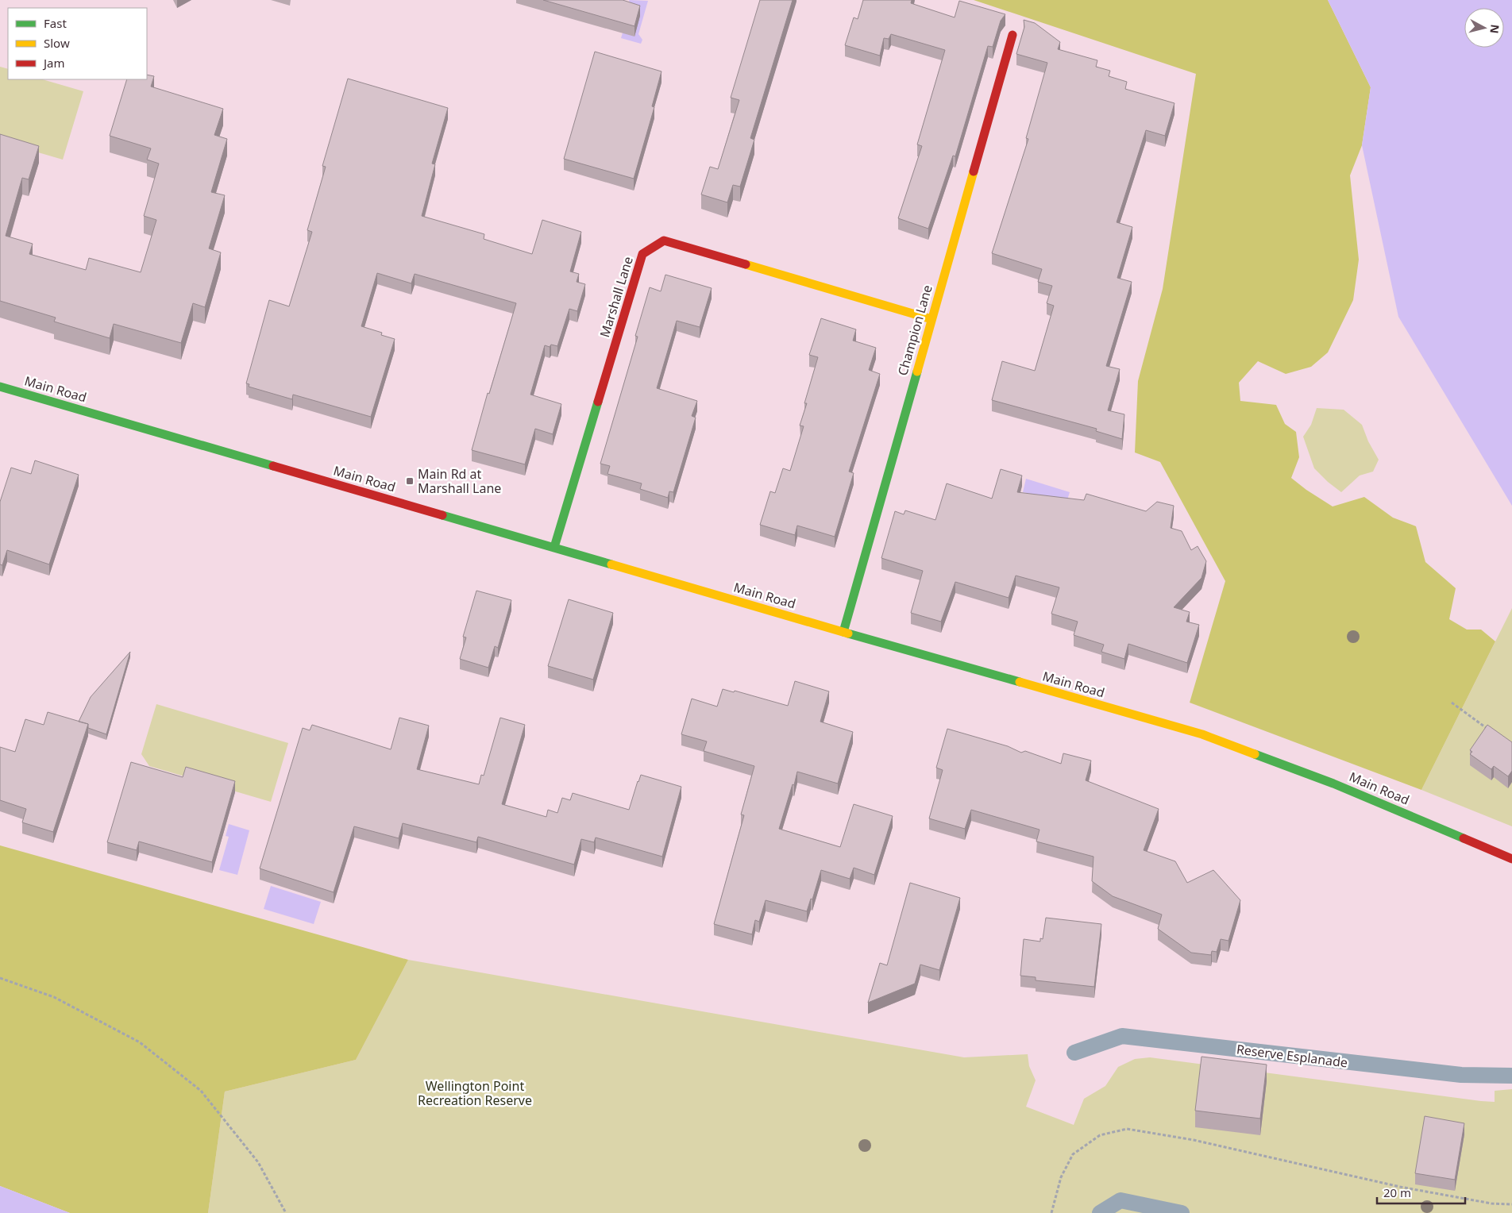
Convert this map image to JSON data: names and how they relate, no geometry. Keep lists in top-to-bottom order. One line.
{"streets":{"main road":["Marshall Lane","Champion Lane","Main Road"],"lane":["Reserve Esplanade"]},"crossings":[["Marshall Lane","Champion Lane"],["Marshall Lane","Main Road"],["Champion Lane","Main Road"]],"parks":["Wellington Point Recreation Reserve"],"places":{"transit":["Main Rd at Marshall Lane"]},"legend":["Fast","Slow","Jam"],"scale_bar":"20 m","north":"right"}
